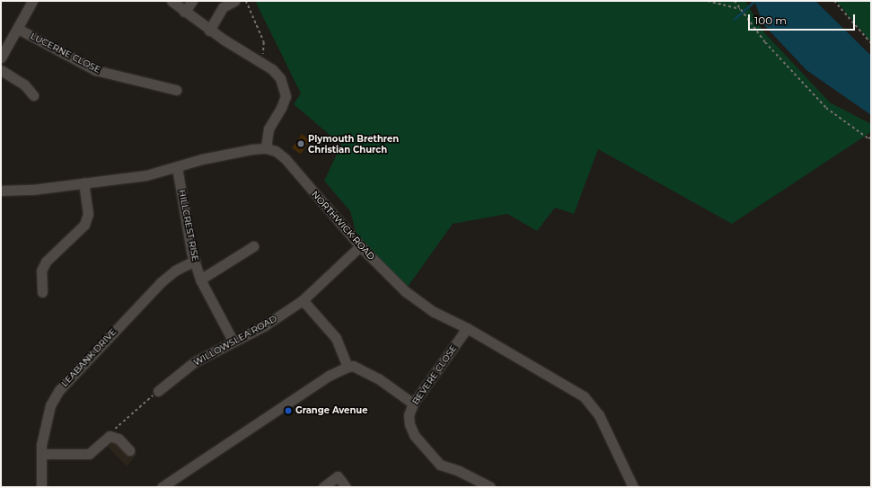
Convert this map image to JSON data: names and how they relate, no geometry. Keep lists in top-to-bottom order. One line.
{"streets":{"street":["LUCERNE CLOSE","HILLCREST RISE","NORTHWICK ROAD","WILLOWSLEA ROAD","LEABANK DRIVE","BEVERE CLOSE"]},"crossings":[["HILLCREST RISE","WILLOWSLEA ROAD"],["HILLCREST RISE","LEABANK DRIVE"],["NORTHWICK ROAD","WILLOWSLEA ROAD"],["NORTHWICK ROAD","BEVERE CLOSE"]],"places":["Plymouth Brethren Christian Church","Grange Avenue"],"scale_bar":"100 m"}
